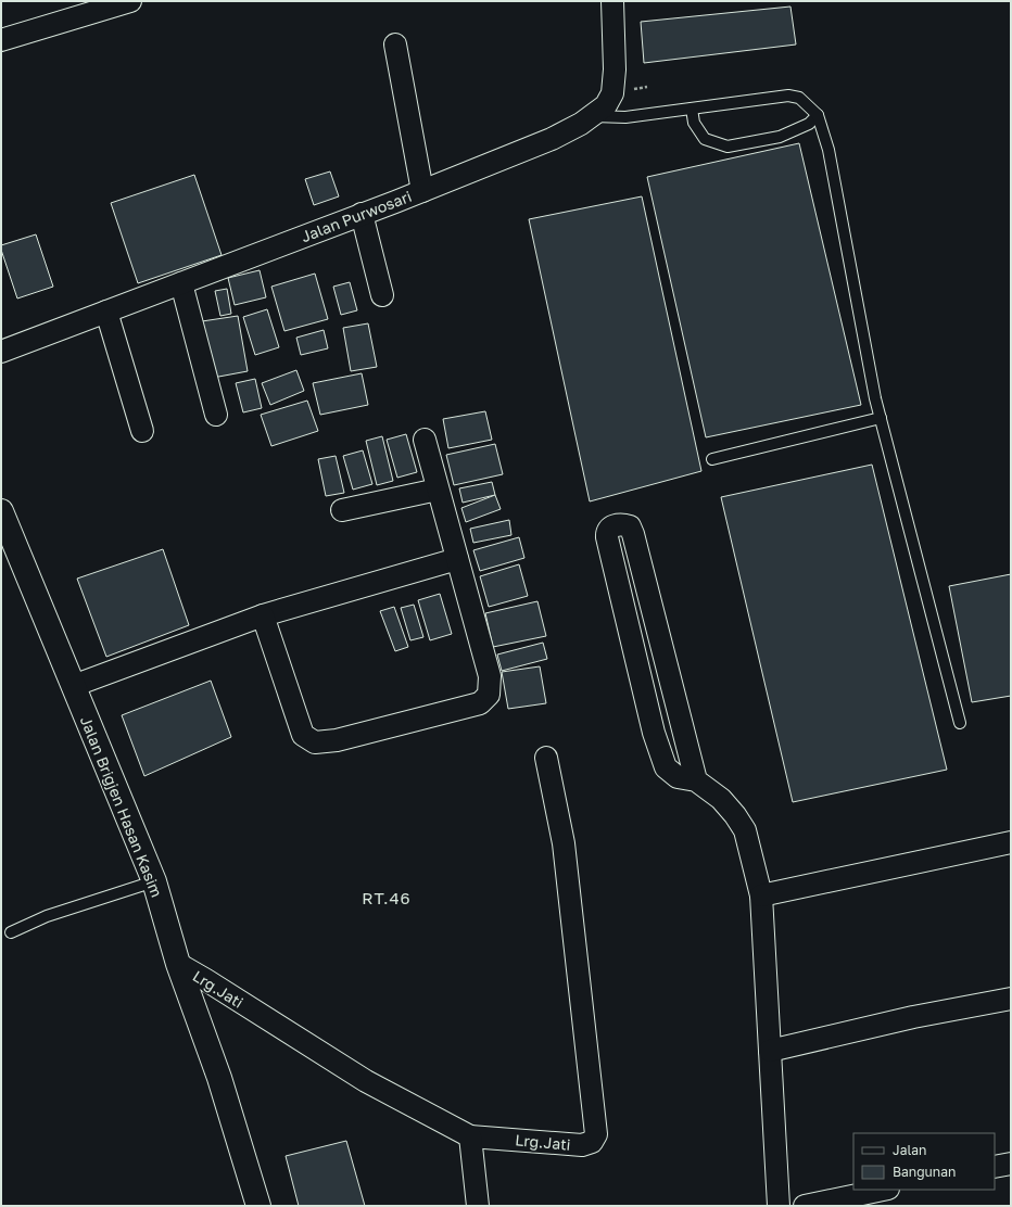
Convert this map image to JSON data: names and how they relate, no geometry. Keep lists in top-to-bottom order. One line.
{"streets":{"street":["Jalan Purwosari","Jalan Brigjen Hasan Kasim","Lrg.Jati"]},"crossings":[["Jalan Brigjen Hasan Kasim","Lrg.Jati"]],"districts":["RT.46"],"legend":["Jalan","Bangunan"]}
